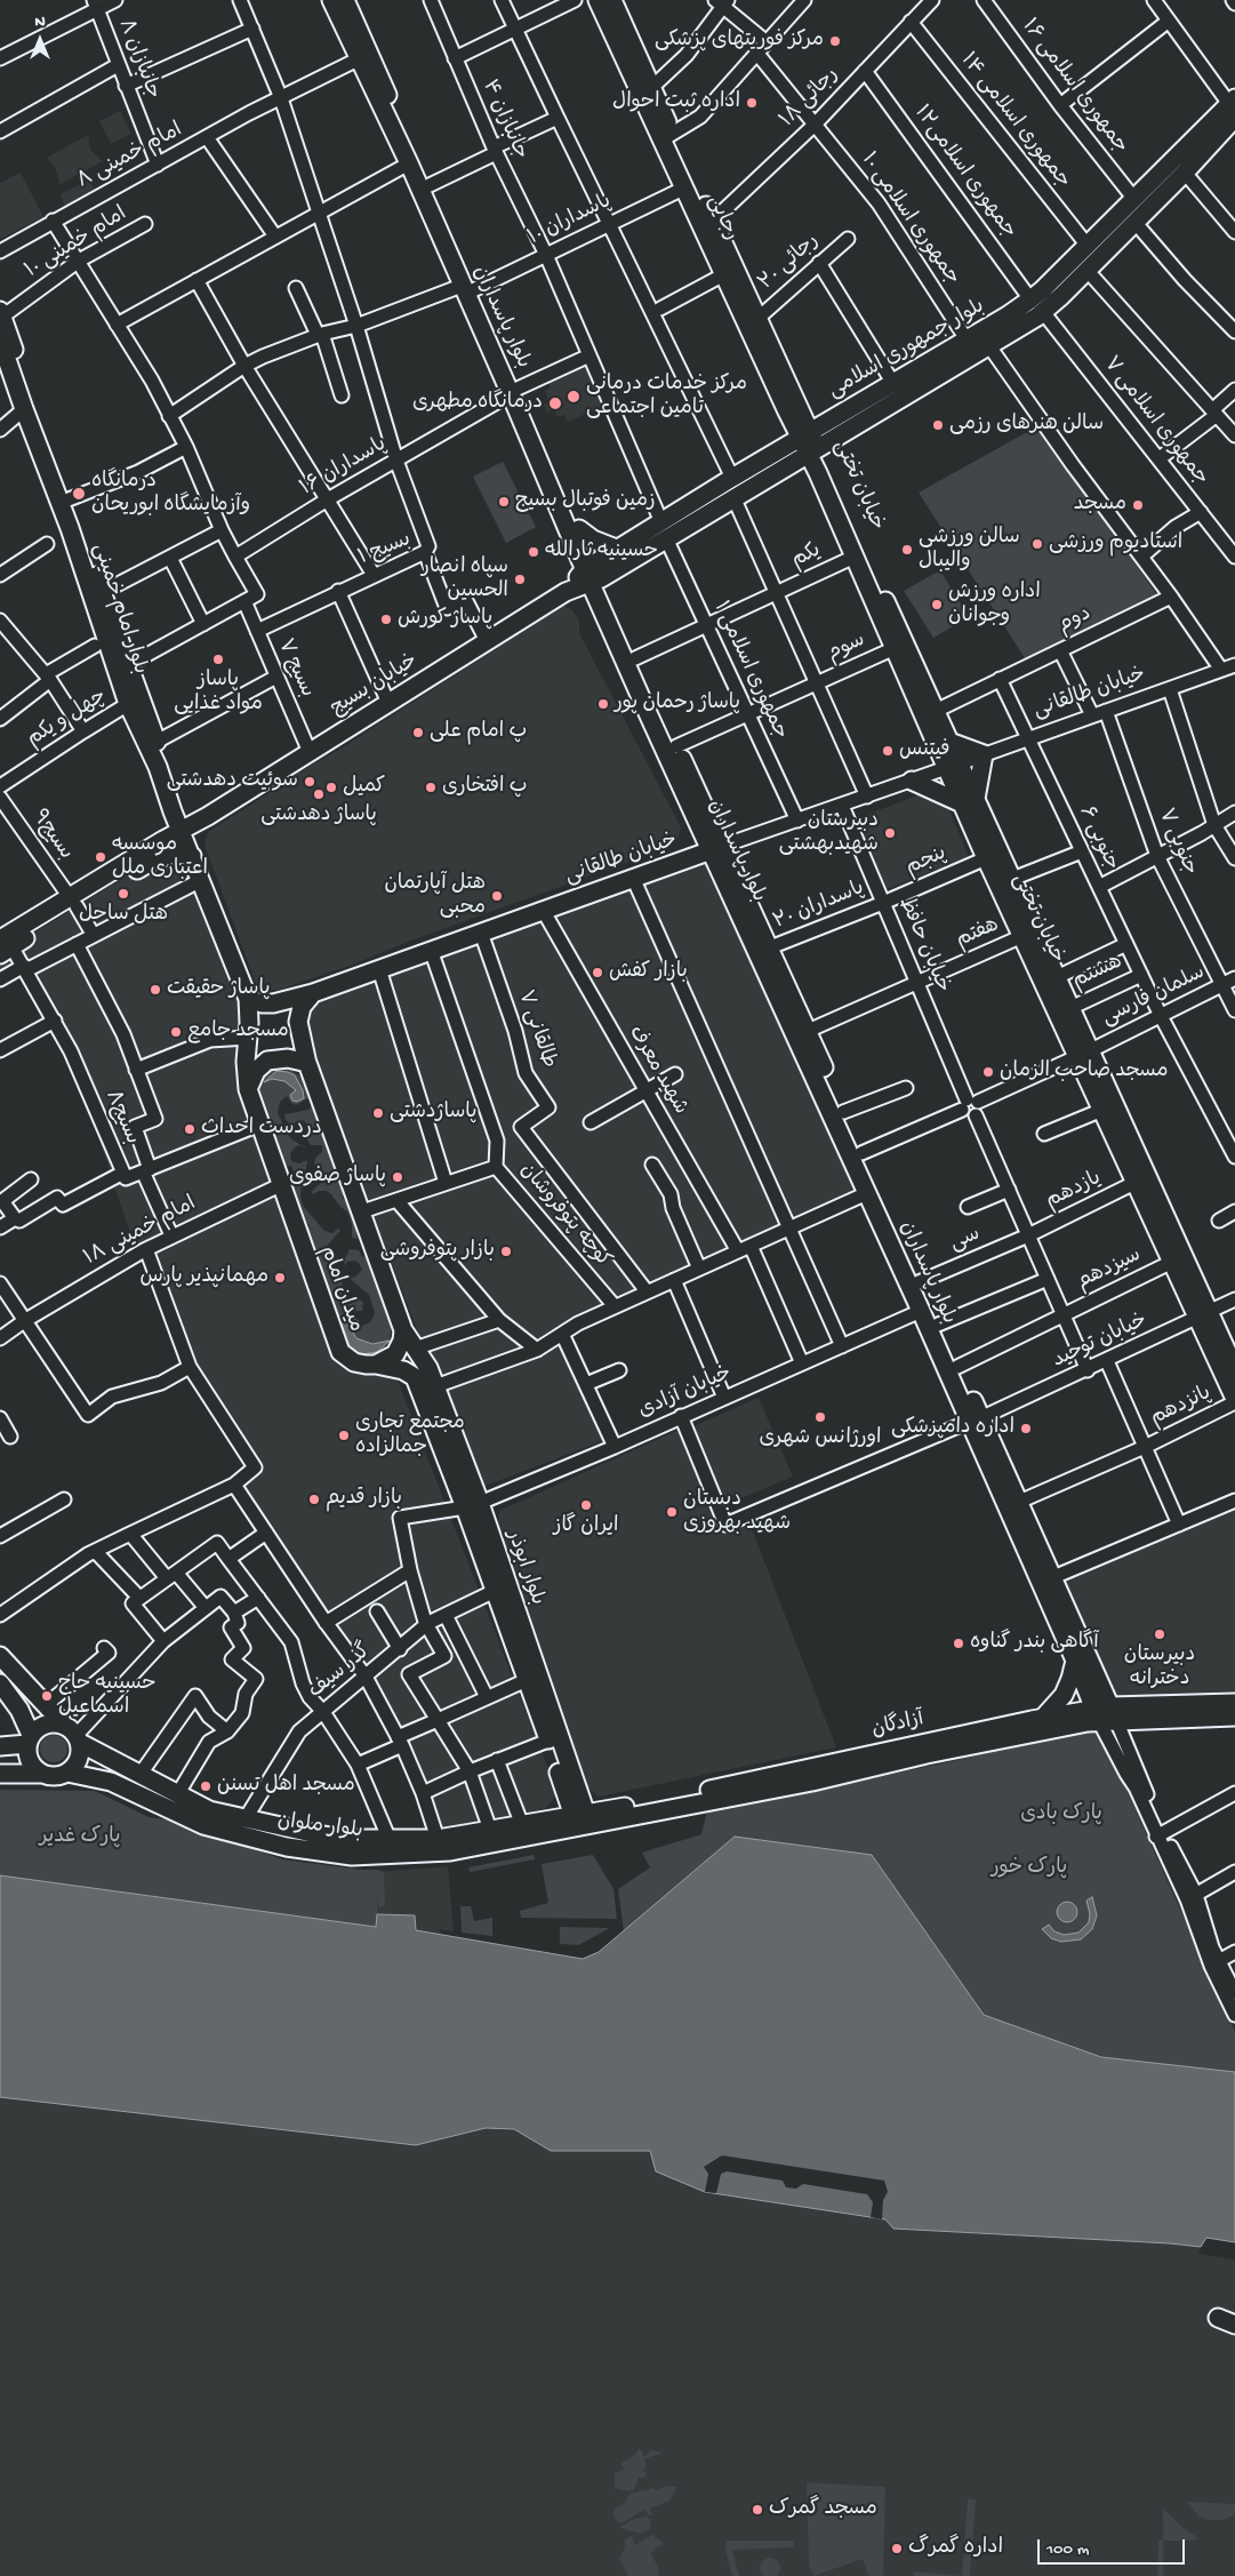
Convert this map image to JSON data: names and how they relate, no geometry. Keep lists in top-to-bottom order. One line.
{"streets":{"main road":["رجایی","بلوار پاسداران","بلوار جمهوری اسلامی","خیابان تختی","بلوار امام خمینی","خیابان بسیج","خیابان طالقانی","میدان امام","بلوار ابوذر","آزادگان","بلوار ملوان"],"street":["جانبازان ۸","جمهوری اسلامی ۱۶","رجائی ۱۸","جانبازان ۴","جمهوری اسلامی ۱۴","امام خمینی ۸","جمهوری اسلامی۱۲","جمهوری اسلامی ۱۰","پاسداران ۱۰","امام خمینی ۱۰","رجائی ۲۰","جمهوری اسلامی ۷","پاسداران ۱۶","بسیج ۱","یکم","دوم","سوم","بسیج ۷","جمهوری اسلامی ۱","چهل و یکم","بسیج۹","۶ جنوبی","۷ جنوبی","پنجم","پاسداران ۲۰","هفتم","خیابان حافظ","هشتم","سلمان فارسی","طالقانی ۷","شهید معرف","بسیج۸","یازدهم","کوچه پتوفروشان","امام خمینی ۱۸","سی","سیزدهم","خیابان توحید","خیابان آزادی","پانزدهم","گذر سیف"]},"crossings":[["جانبازان ۸","امام خمینی ۸"],["جمهوری اسلامی ۱۶","بلوار جمهوری اسلامی"],["رجائی ۱۸","جمهوری اسلامی ۱۴"],["رجائی ۱۸","جمهوری اسلامی۱۲"],["رجائی ۱۸","رجایی"],["رجائی ۱۸","جمهوری اسلامی ۱۰"],["جانبازان ۴","پاسداران ۱۰"],["جمهوری اسلامی ۱۴","بلوار جمهوری اسلامی"],["امام خمینی ۸","بلوار پاسداران"],["جمهوری اسلامی۱۲","بلوار جمهوری اسلامی"],["رجایی","پاسداران ۱۰"],["رجایی","رجائی ۲۰"],["رجایی","بلوار جمهوری اسلامی"],["رجایی","خیابان تختی"],["جمهوری اسلامی ۱۰","بلوار جمهوری اسلامی"],["پاسداران ۱۰","بلوار پاسداران"],["امام خمینی ۱۰","بلوار امام خمینی"],["بلوار پاسداران","بلوار جمهوری اسلامی"],["بلوار پاسداران","پاسداران ۱۶"],["بلوار پاسداران","یکم"],["بلوار پاسداران","سوم"],["بلوار پاسداران","خیابان بسیج"],["بلوار پاسداران","خیابان طالقانی"],["بلوار پاسداران","پاسداران ۲۰"],["بلوار پاسداران","هفتم"],["بلوار پاسداران","سلمان فارسی"],["بلوار پاسداران","سی"],["بلوار پاسداران","سیزدهم"],["بلوار پاسداران","خیابان توحید"],["بلوار پاسداران","خیابان آزادی"],["بلوار پاسداران","پانزدهم"],["بلوار پاسداران","آزادگان"],["بلوار جمهوری اسلامی","جمهوری اسلامی ۷"],["بلوار جمهوری اسلامی","خیابان تختی"],["بلوار جمهوری اسلامی","جمهوری اسلامی ۱"],["بلوار جمهوری اسلامی","خیابان بسیج"],["پاسداران ۱۶","جمهوری اسلامی ۱"],["خیابان تختی","یکم"],["خیابان تختی","دوم"],["خیابان تختی","سوم"],["خیابان تختی","خیابان طالقانی"],["خیابان تختی","پنجم"],["خیابان تختی","هفتم"],["خیابان تختی","هشتم"],["خیابان تختی","سلمان فارسی"],["خیابان تختی","یازدهم"],["خیابان تختی","سیزدهم"],["خیابان تختی","خیابان توحید"],["خیابان تختی","پانزدهم"],["بسیج ۱","بسیج ۷"],["بسیج ۱","خیابان بسیج"],["یکم","جمهوری اسلامی ۱"],["بلوار امام خمینی","خیابان بسیج"],["بلوار امام خمینی","خیابان طالقانی"],["بلوار امام خمینی","چهل و یکم"],["بلوار امام خمینی","میدان امام"],["دوم","۶ جنوبی"],["سوم","جمهوری اسلامی ۱"],["بسیج ۷","خیابان بسیج"],["جمهوری اسلامی ۱","خیابان طالقانی"],["خیابان طالقانی","۶ جنوبی"],["خیابان طالقانی","۷ جنوبی"],["خیابان طالقانی","خیابان حافظ"],["خیابان طالقانی","طالقانی ۷"],["خیابان طالقانی","شهید معرف"],["خیابان طالقانی","میدان امام"],["۶ جنوبی","هشتم"],["۶ جنوبی","سلمان فارسی"],["۷ جنوبی","سلمان فارسی"],["پنجم","پاسداران ۲۰"],["پنجم","خیابان حافظ"],["پاسداران ۲۰","خیابان حافظ"],["هفتم","خیابان حافظ"],["خیابان حافظ","سلمان فارسی"],["خیابان حافظ","یازدهم"],["خیابان حافظ","سی"],["خیابان حافظ","سیزدهم"],["خیابان حافظ","خیابان توحید"],["بسیج۸","میدان امام"],["یازدهم","سی"],["امام خمینی ۱۸","میدان امام"],["خیابان توحید","خیابان آزادی"],["خیابان آزادی","بلوار ابوذر"],["بلوار ابوذر","گذر سیف"],["بلوار ابوذر","آزادگان"],["بلوار ابوذر","بلوار ملوان"],["گذر سیف","بلوار ملوان"],["آزادگان","بلوار ملوان"]],"parks":["پارک بادی","پارک غدیر","پارک خور"],"places":["مرکز فوریتهای پزشکی","اداره ثبت احوال","مرکز خدمات درمانی تامین اجتماعی","درمانگاه مطهری","سالن هنرهای رزمی","درمانگاه وآزمایشگاه ابوریحان","زمین فوتبال بسیج","مسجد","استادیوم ورزشی","سالن ورزشی والیبال","حسینیه ثارالله","سپاه انصار الحسین","اداره ورزش وجوانان","پاساژ کورش","پاساز مواد غذایی","پاساژ رحمان پور","پ امام علی","فیتنس","سوئیت دهدشتی","کمیل","پ افتخاری","پاساژ دهدشتی","دبیرستان شهیدبهشتی","موسسه اعتباری ملل","هتل ساحل","هتل آپارتمان محبی","بازار کفش","پاساژ حقیقت","مسجد جامع","مسجد صاحب الزمان","پاساژدشتی","دردست احداث","پاساژ صفوی","بازار پتوفروشی","مهمانپذیر پارس","اورژانس شهری","اداره دامپزشکی","مجتمع تجاری جمالزاده","بازار قدیم","ایران گاز","دبستان شهید بهروزی","دبیرستان دخترانه","آگاهی بندر گناوه","حسینیه حاج اسماعیل","مسجد اهل تسنن","مسجد گمرک","اداره گمرگ"],"scale_bar":"100 m","north":"top"}
